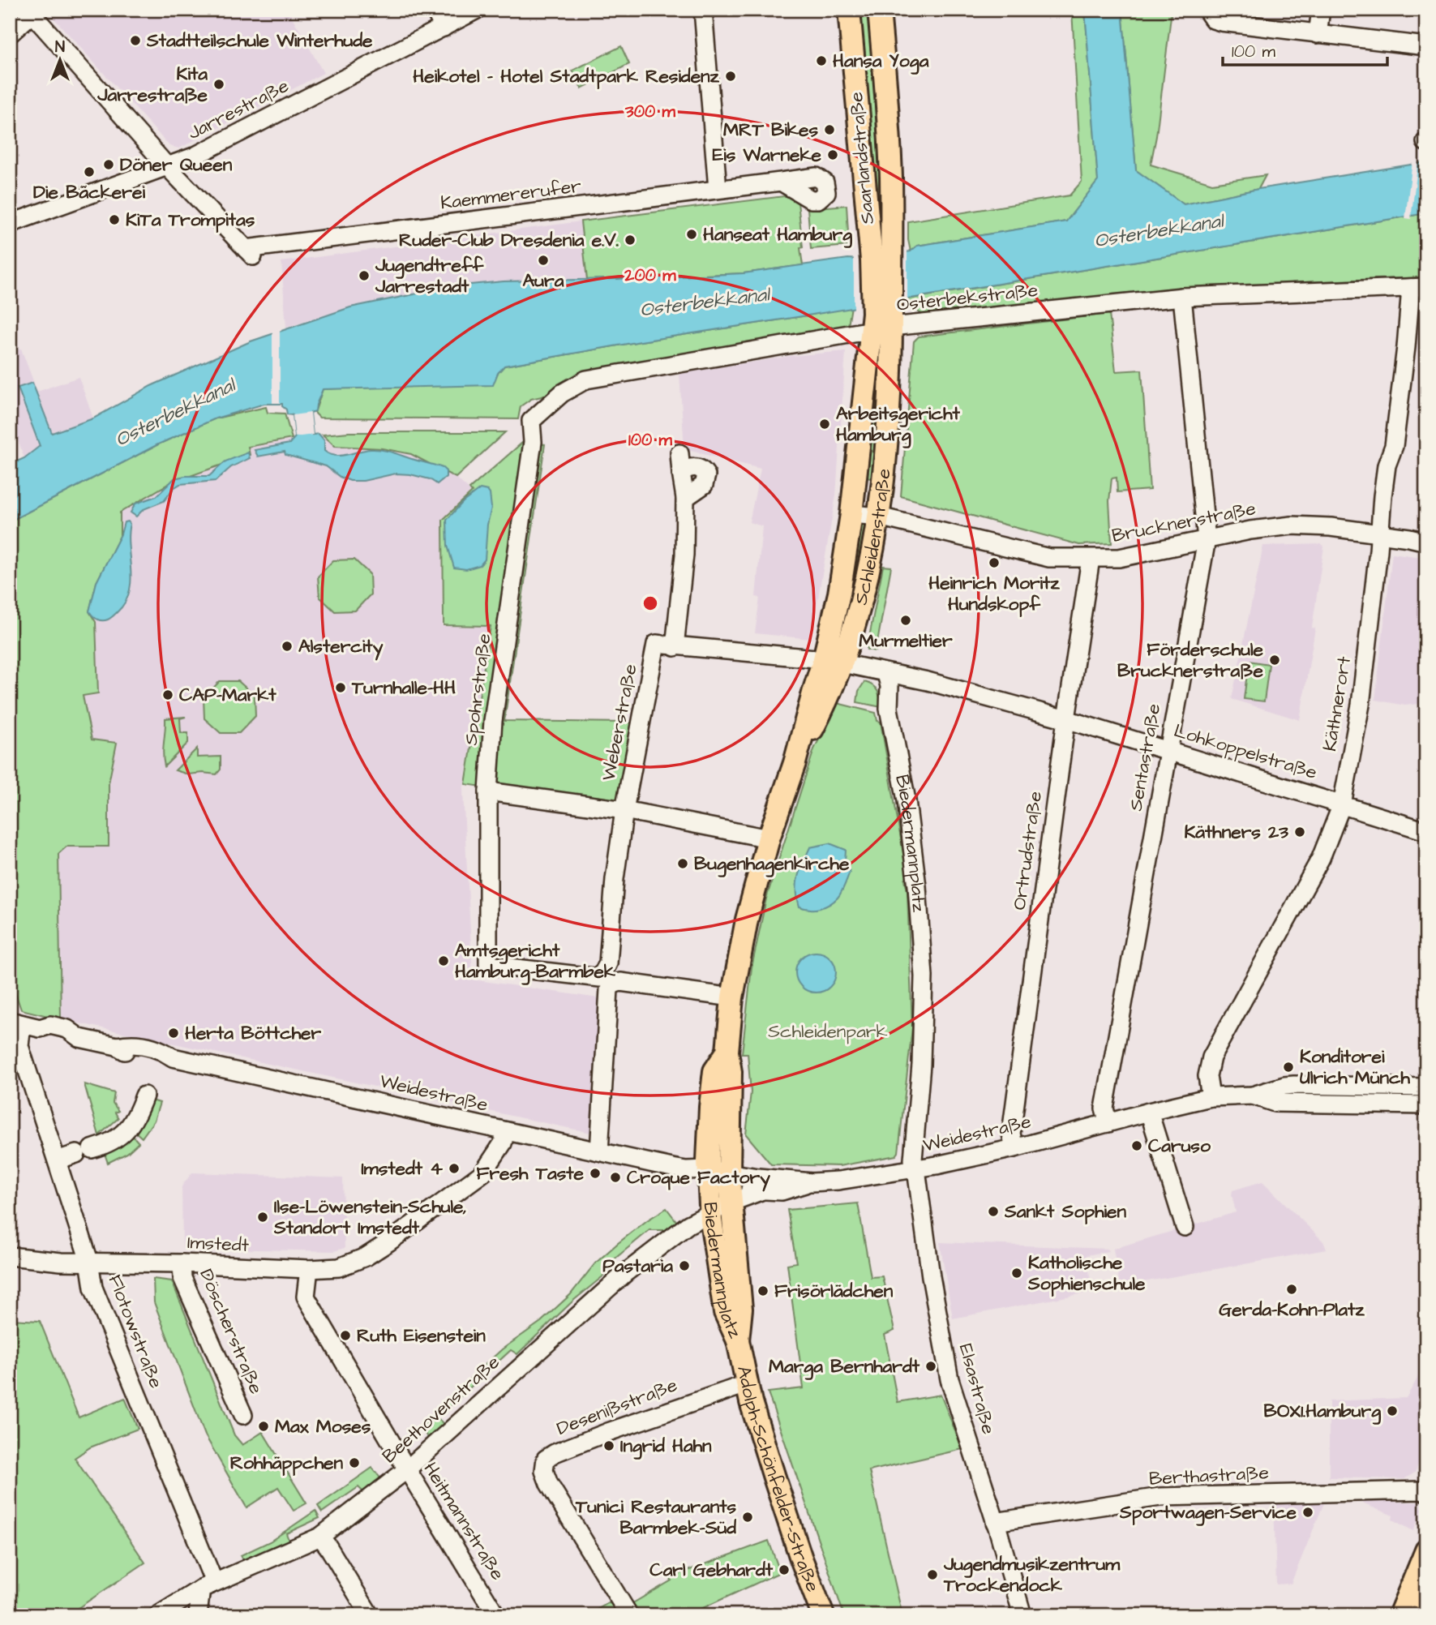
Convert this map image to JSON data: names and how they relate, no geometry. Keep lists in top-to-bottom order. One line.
{"streets":{"main road":["Saarlandstraße","Schleidenstraße","Biedermannplatz","Adolph-Schönfelder-Straße"],"street":["Jarrestraße","Kaemmererufer","Osterbekstraße","Brucknerstraße","Spohrstraße","Käthnerort","Weberstraße","Lohkoppelstraße","Sentastraße","Ortrudstraße","Weidestraße","Imstedt","Flotowstraße","Döscherstraße","Elsastraße","Desenißstraße","Beethovenstraße","Berthastraße","Heitmannstraße"]},"crossings":[["Jarrestraße","Kaemmererufer"],["Saarlandstraße","Schleidenstraße"],["Osterbekstraße","Schleidenstraße"],["Osterbekstraße","Spohrstraße"],["Osterbekstraße","Käthnerort"],["Osterbekstraße","Sentastraße"],["Brucknerstraße","Schleidenstraße"],["Brucknerstraße","Käthnerort"],["Brucknerstraße","Sentastraße"],["Brucknerstraße","Ortrudstraße"],["Schleidenstraße","Biedermannplatz"],["Spohrstraße","Weberstraße"],["Käthnerort","Lohkoppelstraße"],["Käthnerort","Weidestraße"],["Weberstraße","Weidestraße"],["Lohkoppelstraße","Sentastraße"],["Lohkoppelstraße","Biedermannplatz"],["Lohkoppelstraße","Ortrudstraße"],["Sentastraße","Weidestraße"],["Biedermannplatz","Weidestraße"],["Biedermannplatz","Elsastraße"],["Biedermannplatz","Beethovenstraße"],["Biedermannplatz","Adolph-Schönfelder-Straße"],["Ortrudstraße","Weidestraße"],["Weidestraße","Imstedt"],["Weidestraße","Flotowstraße"],["Weidestraße","Elsastraße"],["Weidestraße","Beethovenstraße"],["Imstedt","Flotowstraße"],["Imstedt","Döscherstraße"],["Imstedt","Heitmannstraße"],["Flotowstraße","Beethovenstraße"],["Elsastraße","Berthastraße"],["Desenißstraße","Adolph-Schönfelder-Straße"],["Beethovenstraße","Heitmannstraße"]],"water":["Osterbekkanal"],"parks":["Schleidenpark"],"places":["Stadtteilschule Winterhude","Hansa Yoga","Heikotel – Hotel Stadtpark Residenz","Kita Jarrestraße","MRT Bikes","Eis Warneke","Döner Queen","Die Bäckerei","KiTa Trompitas","Hanseat Hamburg","Ruder-Club Dresdenia e.V.","Aura","Jugendtreff Jarrestadt","Arbeitsgericht Hamburg","Heinrich Moritz Hundskopf","Murmeltier","Alstercity","Förderschule Brucknerstraße","Turnhalle-HH","CAP-Markt","Käthners 23","Bugenhagenkirche","Amtsgericht Hamburg-Barmbek","Herta Böttcher","Konditorei Ulrich Münch","Caruso","Imstedt 4","Fresh Taste","Croque Factory","Sankt Sophien","Ilse-Löwenstein-Schule, Standort Imstedt","Pastaria","Katholische Sophienschule","Gerda-Kohn-Platz","Frisörlädchen","Ruth Eisenstein","Marga Bernhardt","BOX1.Hamburg","Max Moses","Ingrid Hahn","Rohhäppchen","Sportwagen-Service","Tunici Restaurants Barmbek-Süd","Carl Gebhardt","Jugendmusikzentrum Trockendock"],"scale_bar":"100 m","north":"top","rings":["300 m","200 m","100 m"]}
